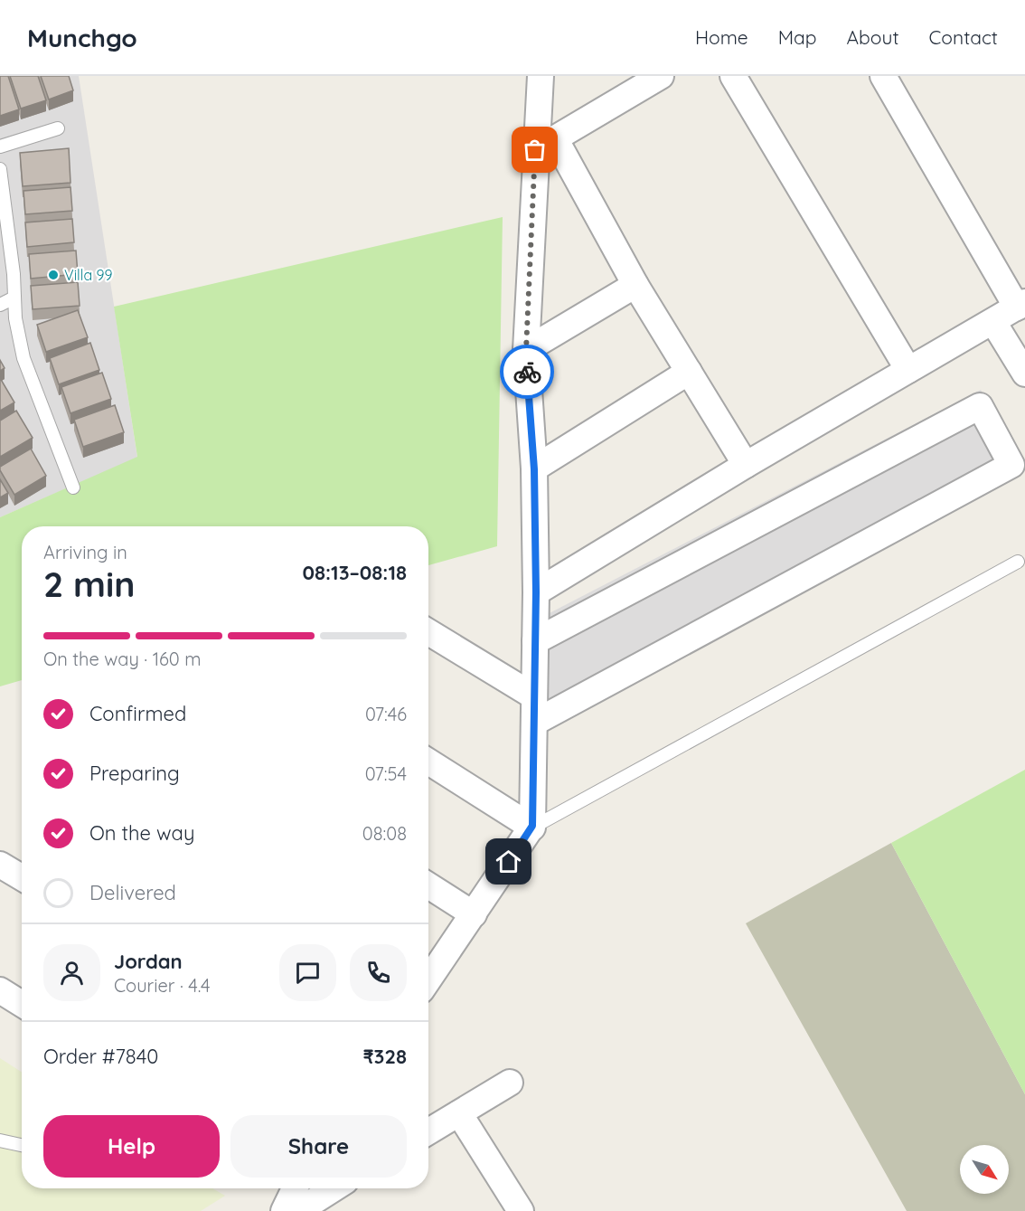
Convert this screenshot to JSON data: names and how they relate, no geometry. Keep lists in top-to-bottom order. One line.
{"places":["Villa 99"],"north":"bottom right","page":{"header":"Munchgo","nav":["Home","Map","About","Contact"],"heading":["2 min","Arriving in","08:13–08:18"],"panel":["Jordan","Courier · 4.4","Order #7840","₹328"],"bar":"On the way · 160 m","list":[["Confirmed","07:46"],["Preparing","07:54"],["On the way","08:08"],"Delivered"],"buttons":["Help","Share"]}}
